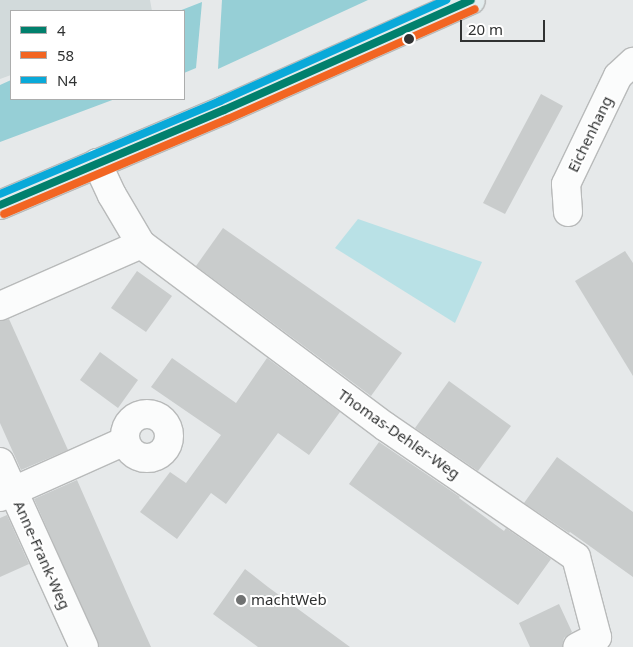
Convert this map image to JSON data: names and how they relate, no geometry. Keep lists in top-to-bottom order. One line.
{"streets":{"street":["Eichenhang","Thomas-Dehler-Weg","Anne-Frank-Weg"]},"places":["machtWeb"],"lines":["transit line 4","transit line N4","transit line 58"],"legend":["4","58","N4"],"scale_bar":"20 m"}
